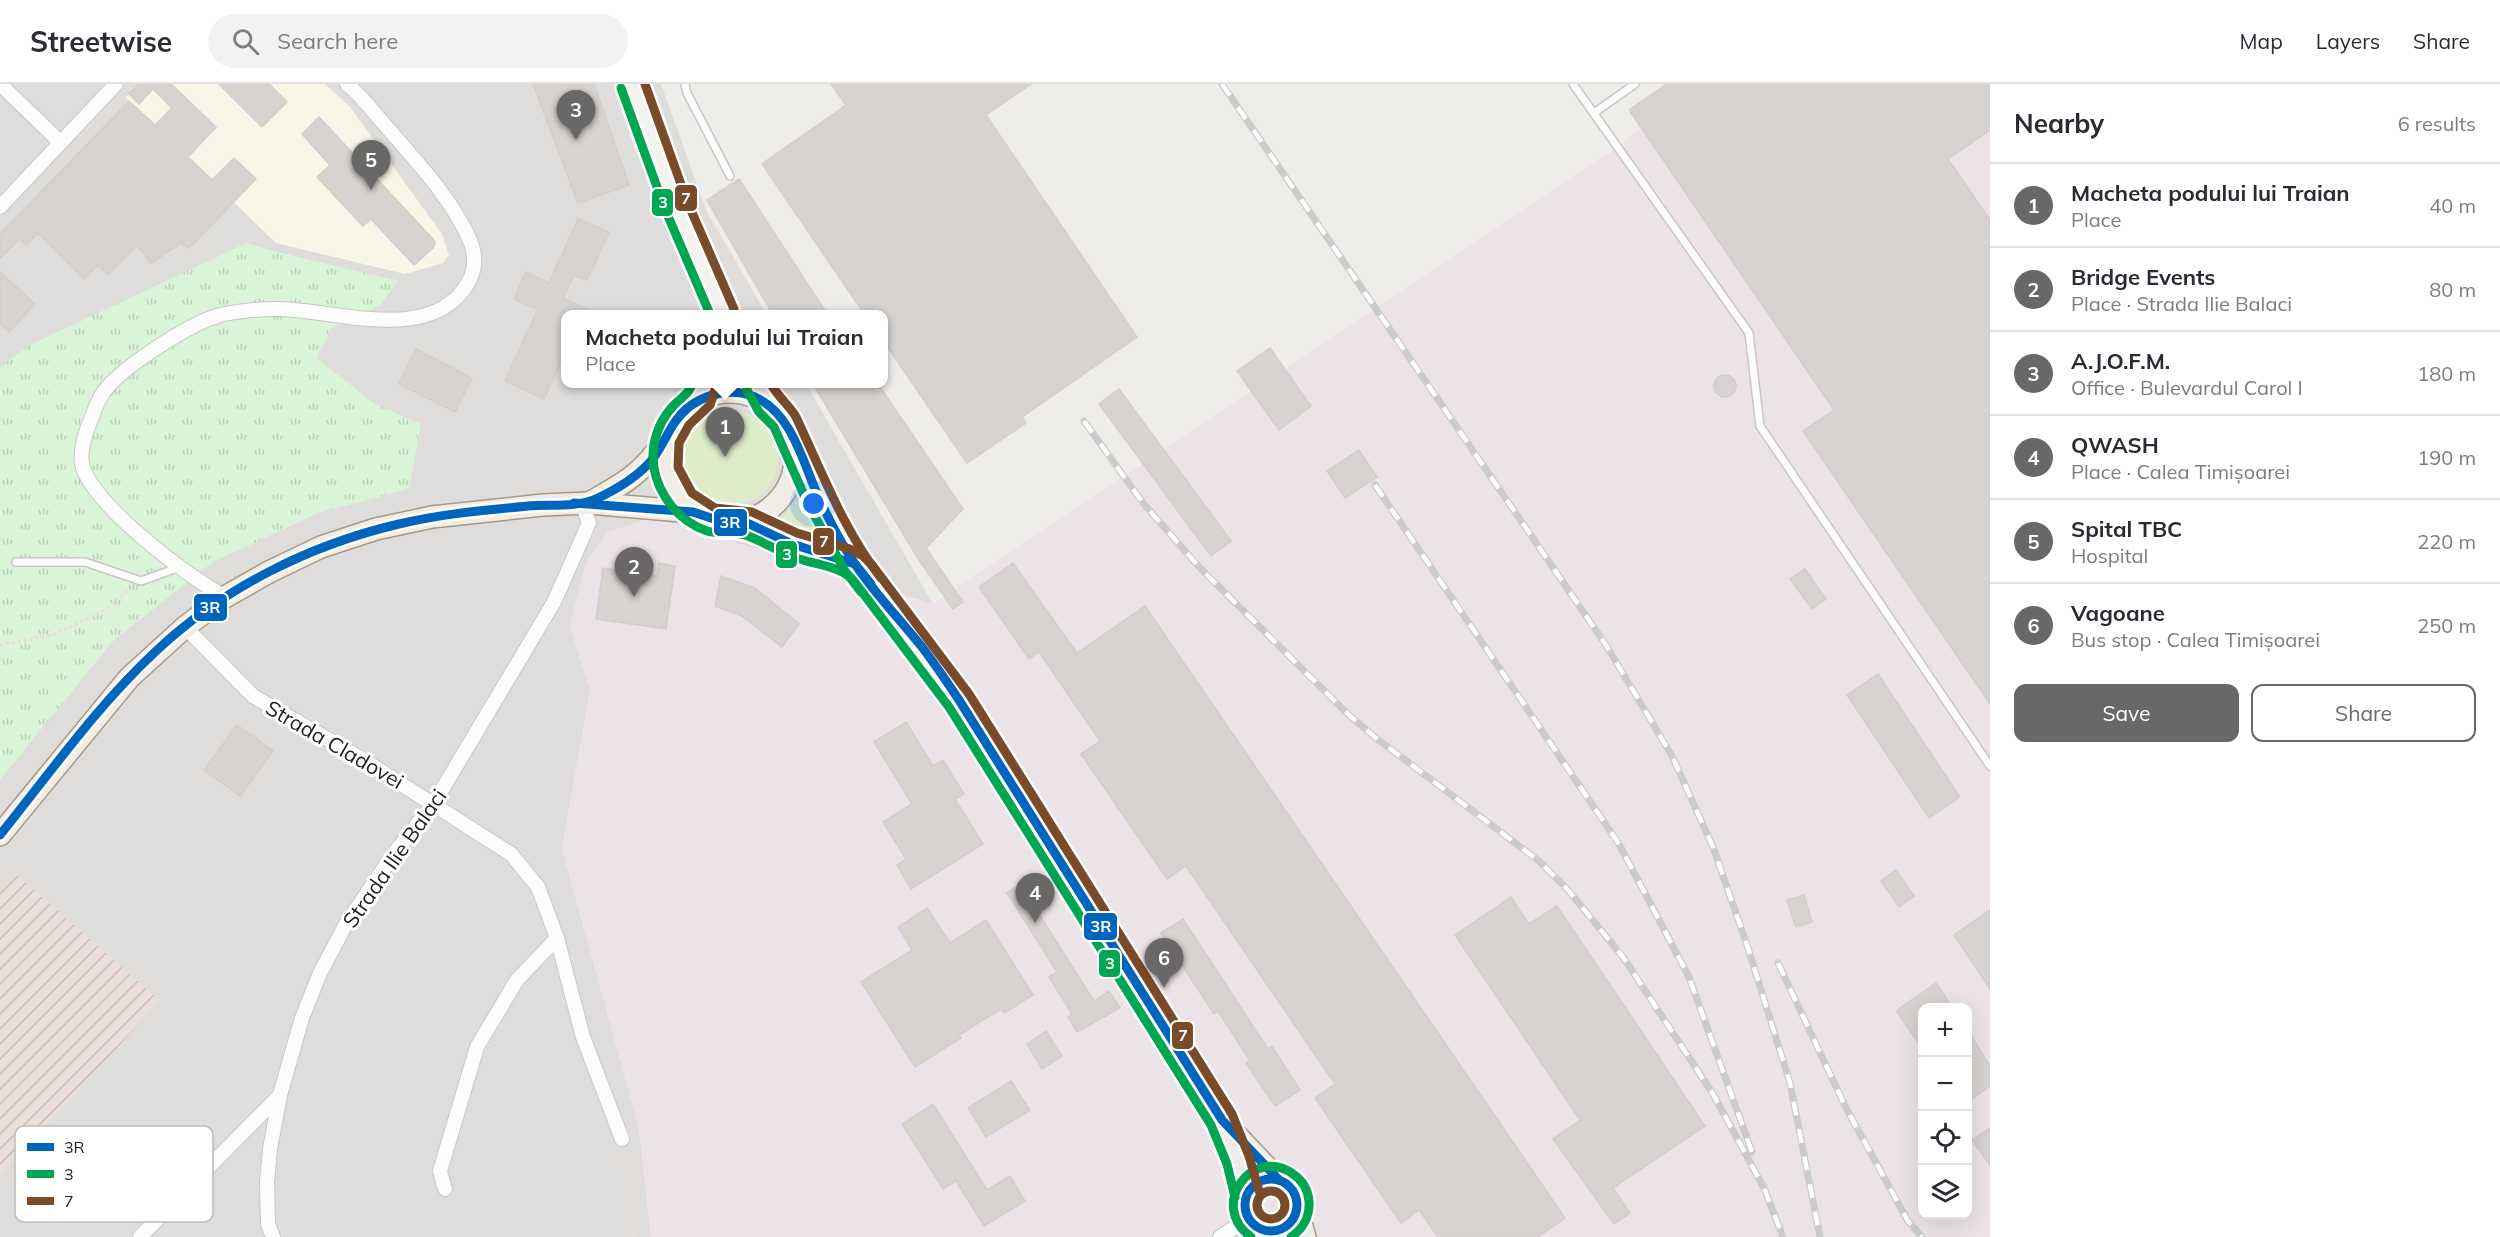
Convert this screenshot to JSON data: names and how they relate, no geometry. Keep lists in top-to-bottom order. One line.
{"streets":{"street":["Strada Cladovei","Strada Ilie Balaci"]},"crossings":[["Strada Cladovei","Strada Ilie Balaci"]],"lines":["transit line 7","transit line 3","transit line 3R"],"legend":["3R","3","7"],"page":{"header":"Streetwise","search":"Search here","nav":["Map","Layers","Share"],"heading":["Nearby","6 results"],"pins":["3","5","1","2","4","6"],"list":[{"mark":"1","name":"Macheta podului lui Traian","note":"Place","value":"40 m"},{"mark":"2","name":"Bridge Events","note":"Place · Strada Ilie Balaci","value":"80 m"},{"mark":"3","name":"A.J.O.F.M.","note":"Office · Bulevardul Carol I","value":"180 m"},{"mark":"4","name":"QWASH","note":"Place · Calea Timișoarei","value":"190 m"},{"mark":"5","name":"Spital TBC","note":"Hospital","value":"220 m"},{"mark":"6","name":"Vagoane","note":"Bus stop · Calea Timișoarei","value":"250 m"}],"popup":["Macheta podului lui Traian","Place"],"buttons":["Save","Share"],"map_buttons":["+","−"]}}
